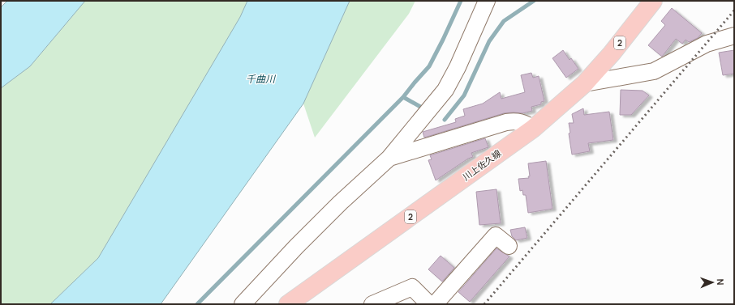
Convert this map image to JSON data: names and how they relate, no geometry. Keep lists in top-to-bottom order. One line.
{"streets":{"main road":["2","川上佐久線"]},"water":["千曲川"],"north":"right"}
